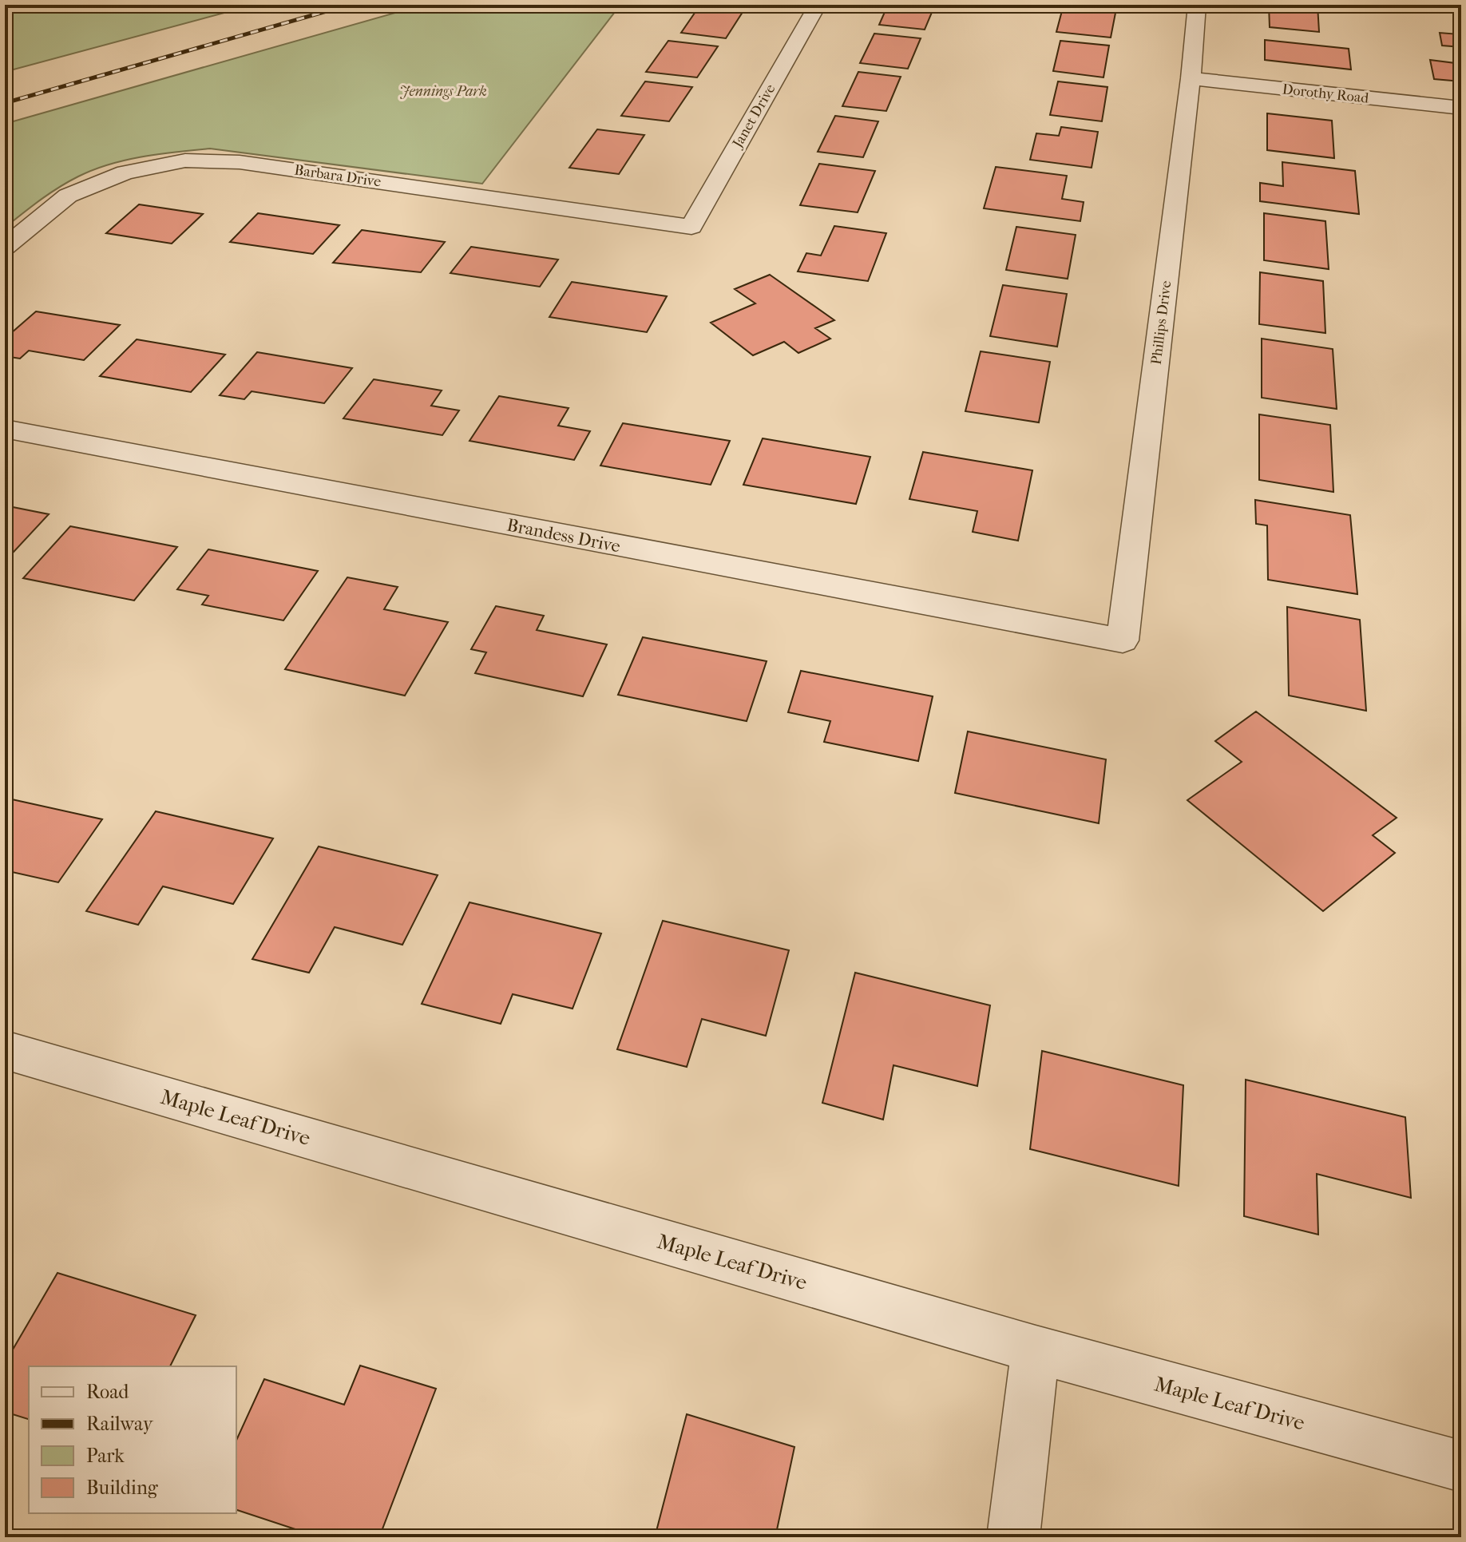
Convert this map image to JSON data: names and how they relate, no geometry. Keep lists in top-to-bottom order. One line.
{"streets":{"street":["Dorothy Road","Janet Drive","Barbara Drive","Phillips Drive","Brandess Drive","Maple Leaf Drive"]},"crossings":[["Dorothy Road","Phillips Drive"],["Janet Drive","Barbara Drive"],["Phillips Drive","Brandess Drive"]],"parks":["Jennings Park"],"legend":["Road","Railway","Park","Building"]}
